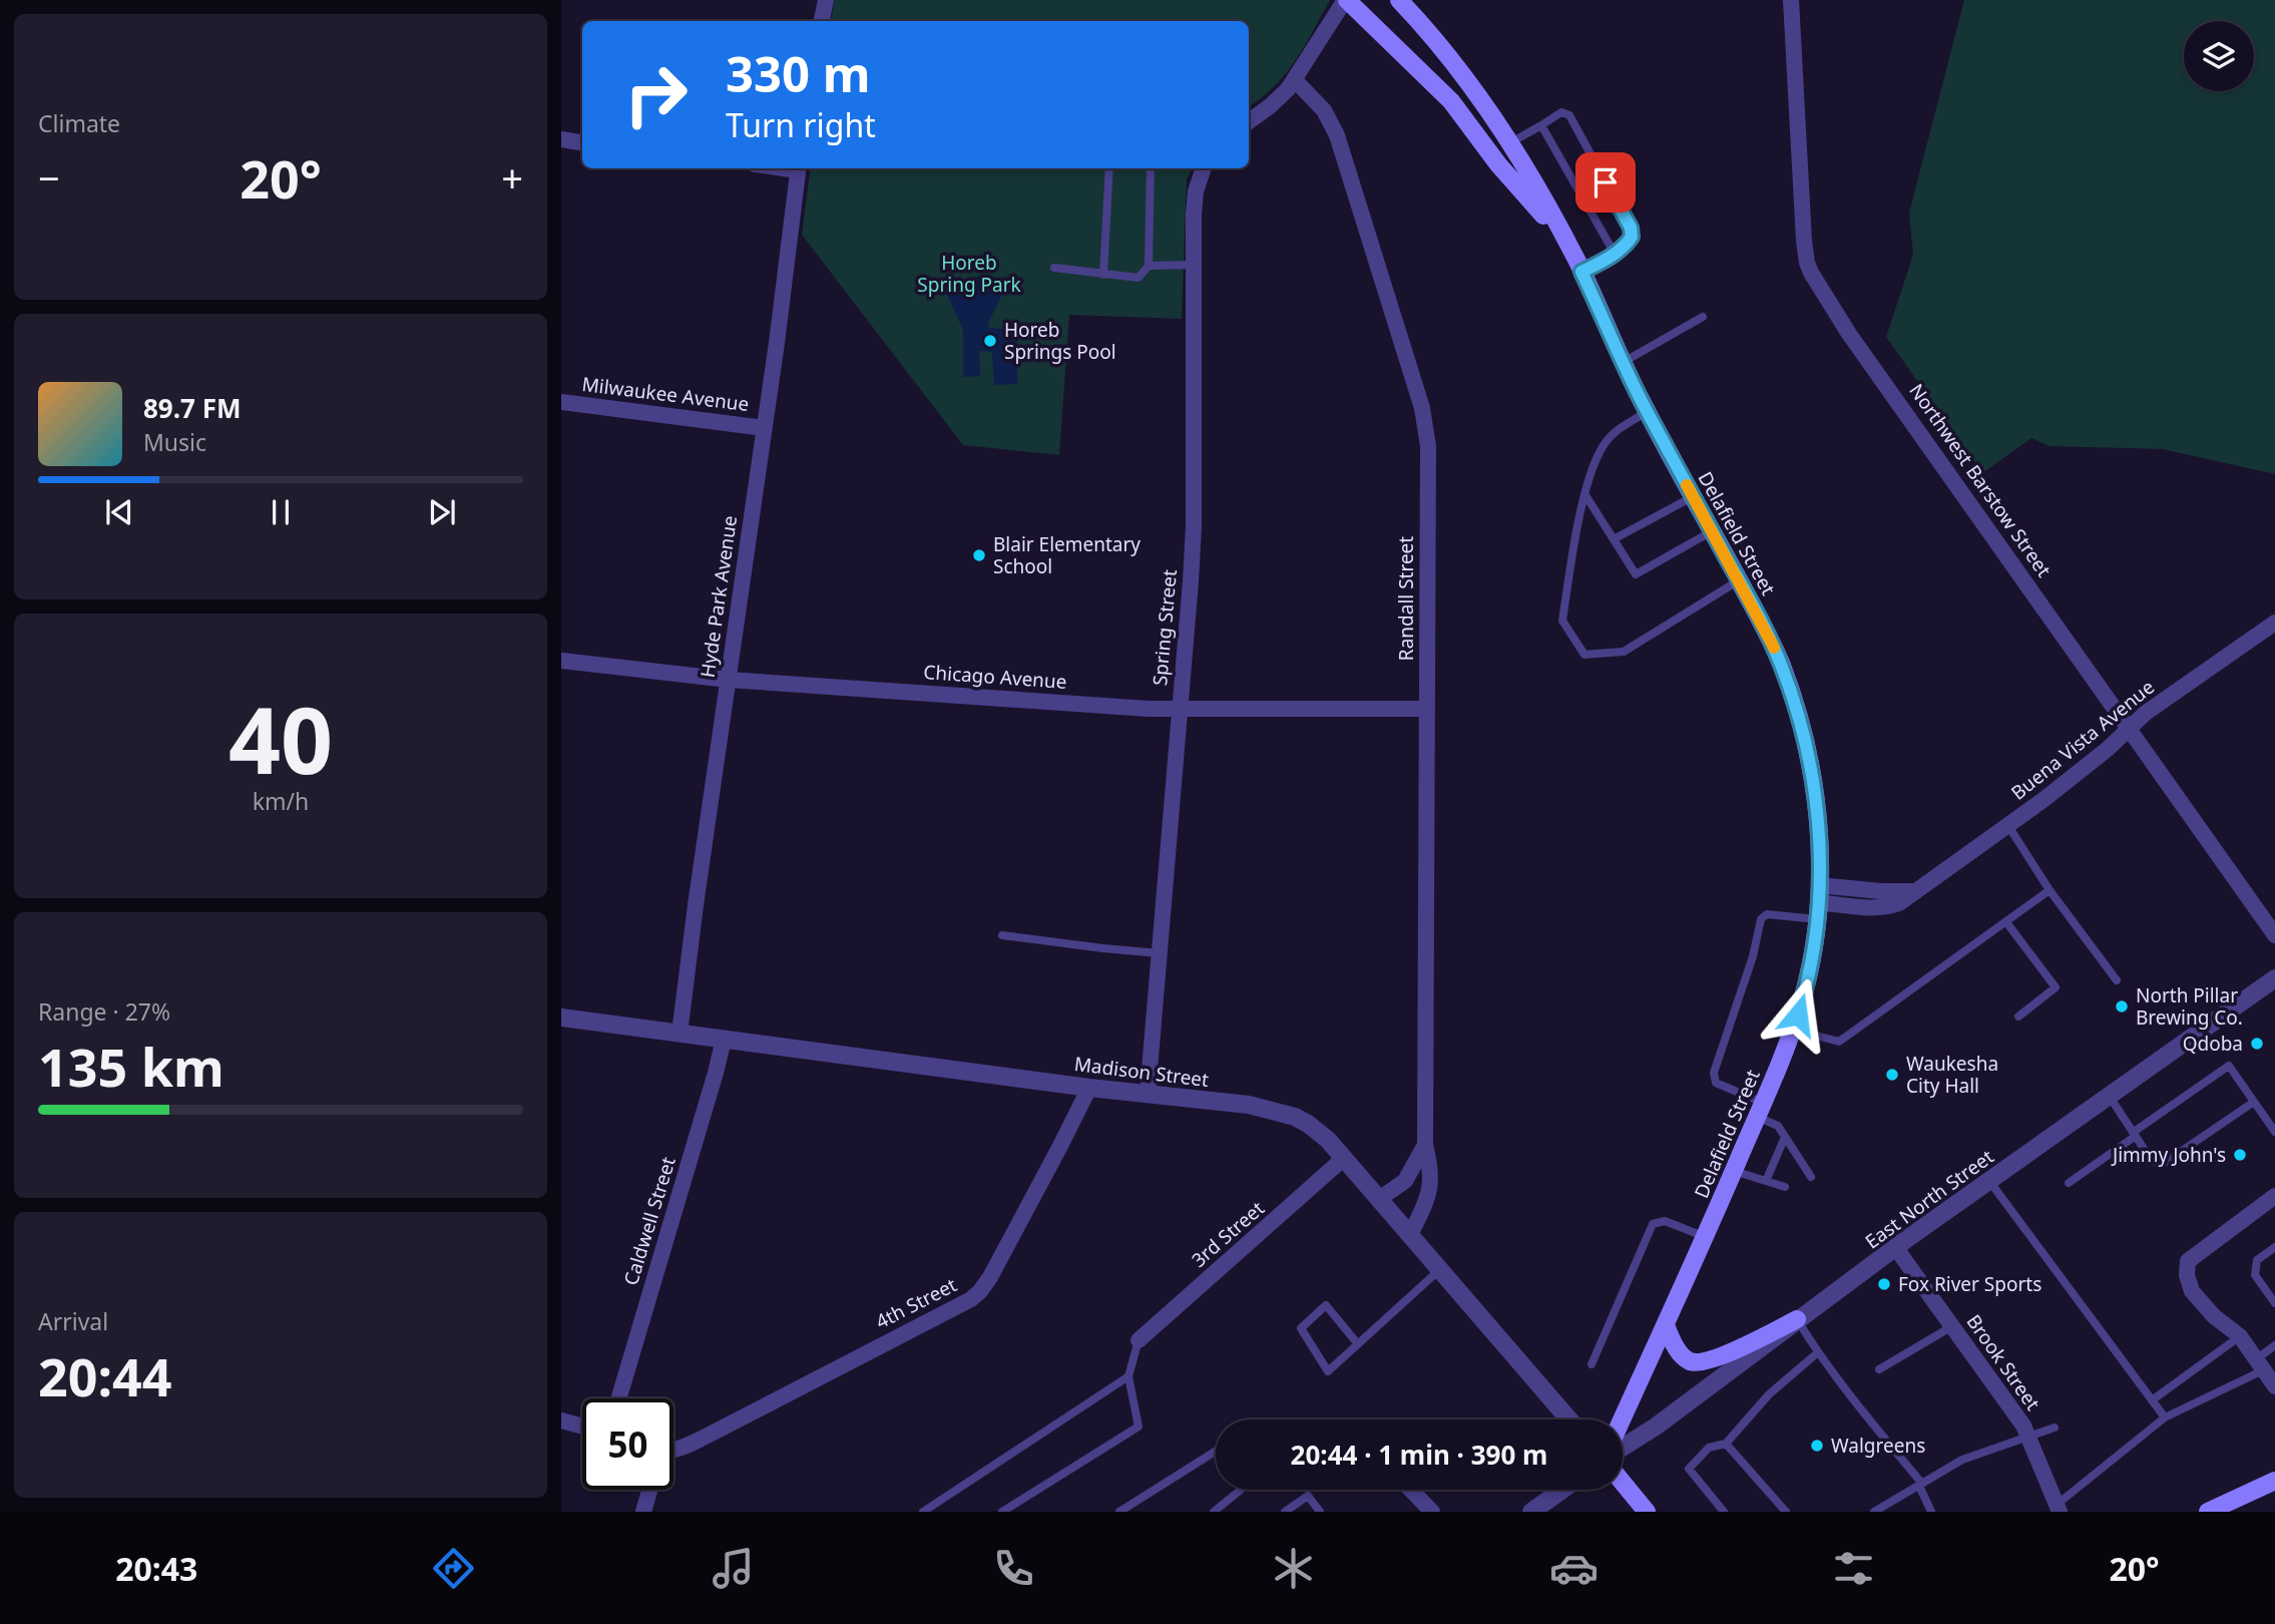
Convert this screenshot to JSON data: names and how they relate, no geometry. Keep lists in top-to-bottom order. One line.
{"streets":{"main road":["Delafield Street"],"street":["Milwaukee Avenue","Northwest Barstow Street","Hyde Park Avenue","Randall Street","Spring Street","Chicago Avenue","Buena Vista Avenue","Madison Street","East North Street","Caldwell Street","3rd Street","4th Street","Brook Street"]},"crossings":[["Milwaukee Avenue","Hyde Park Avenue"],["Northwest Barstow Street","Buena Vista Avenue"],["Delafield Street","Buena Vista Avenue"],["Hyde Park Avenue","Chicago Avenue"],["Hyde Park Avenue","Madison Street"],["Randall Street","Chicago Avenue"],["Randall Street","Madison Street"],["Spring Street","Chicago Avenue"],["Spring Street","Madison Street"],["Madison Street","Caldwell Street"],["Madison Street","3rd Street"],["Madison Street","4th Street"],["East North Street","Brook Street"]],"parks":["Horeb Spring Park"],"places":["Horeb Springs Pool","Blair Elementary School","North Pillar Brewing Co.","Qdoba","Waukesha City Hall","Jimmy John's","Fox River Sports","Walgreens"],"page":{"tile":["Climate",["40","km/h"],["Range · 27%","135 km"],["Arrival","20:44"]],"turn":["330 m","Turn right"],"heat":["−","20°","+"],"song":["89.7 FM","Music"],"limit":"50","trip":"20:44 · 1 min · 390 m","tabs":["20:43","20°"]}}
